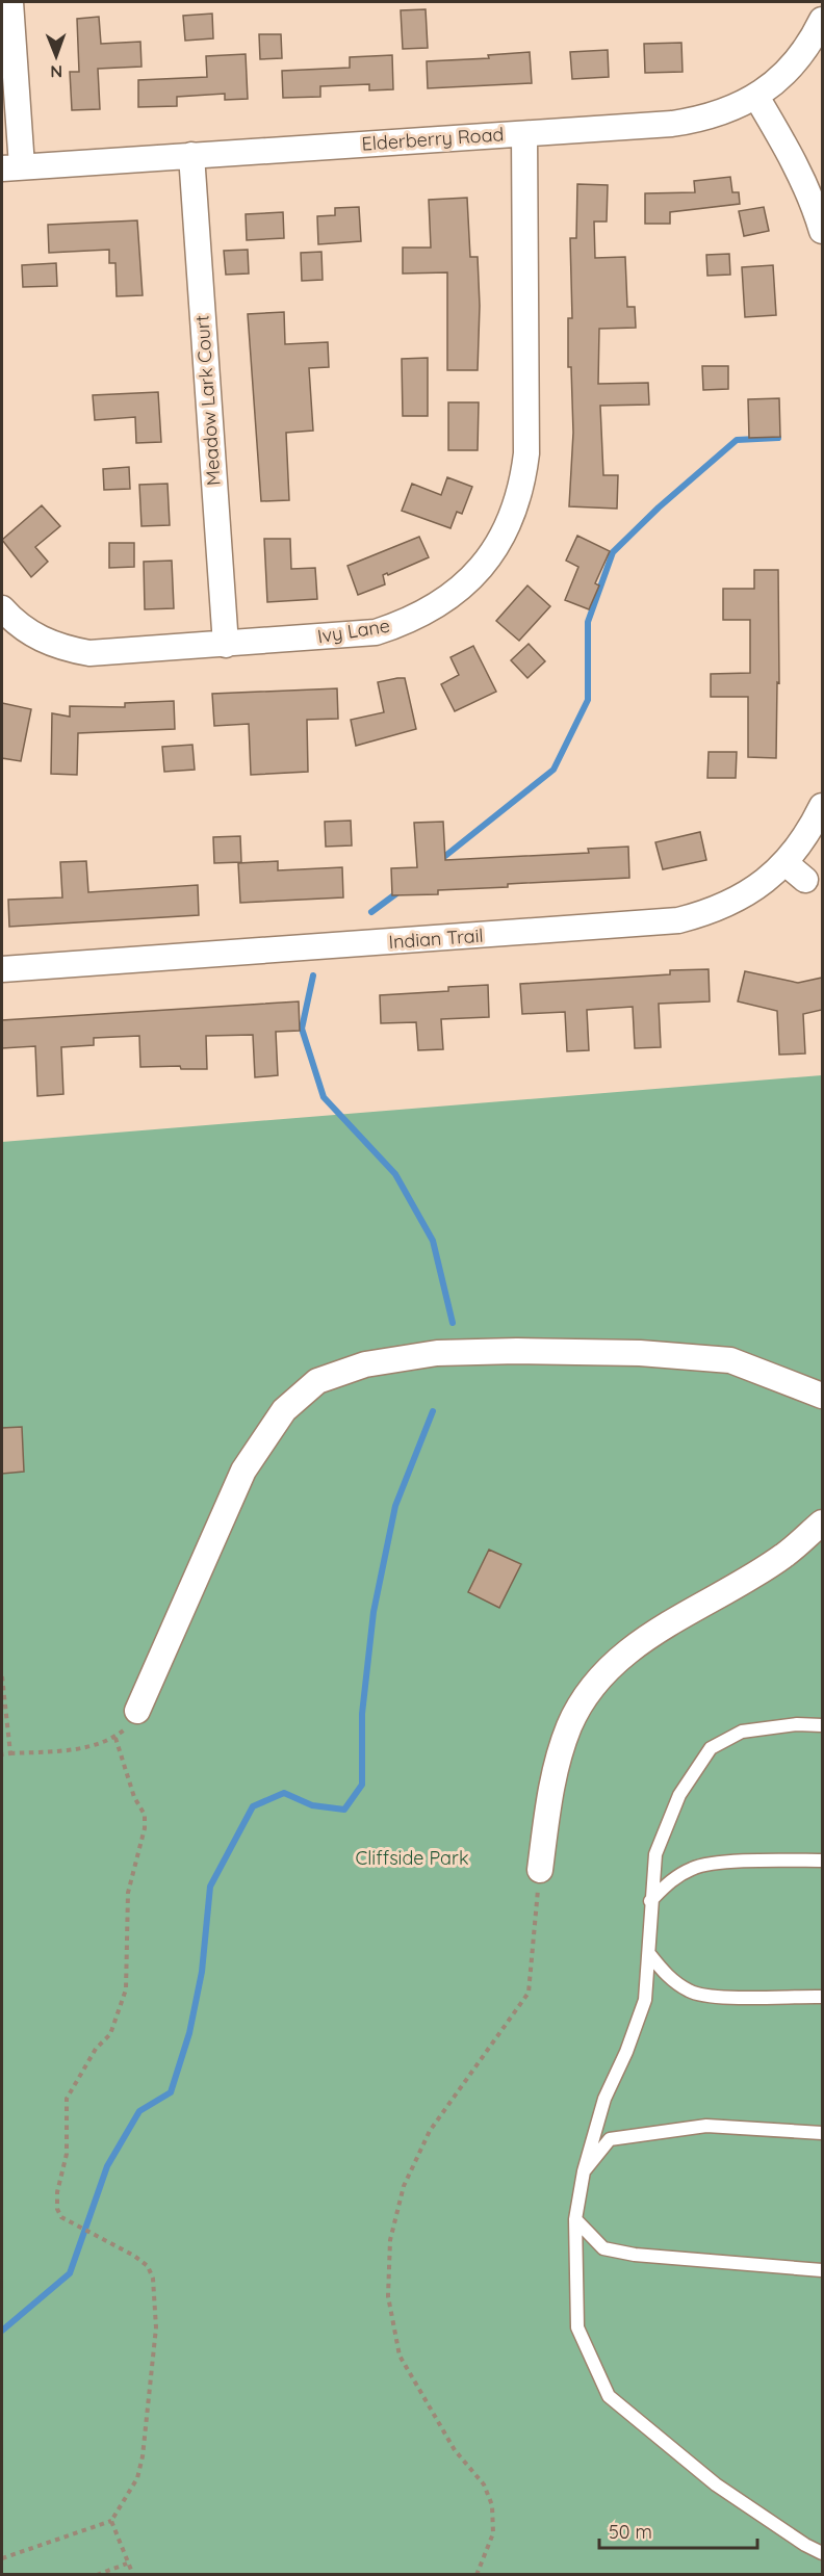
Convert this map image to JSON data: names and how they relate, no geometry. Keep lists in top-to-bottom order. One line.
{"streets":{"street":["Elderberry Road","Meadow Lark Court","Ivy Lane","Indian Trail"]},"crossings":[["Elderberry Road","Meadow Lark Court"],["Elderberry Road","Ivy Lane"],["Meadow Lark Court","Ivy Lane"]],"parks":["Cliffside Park"],"scale_bar":"50 m","north":"bottom"}
